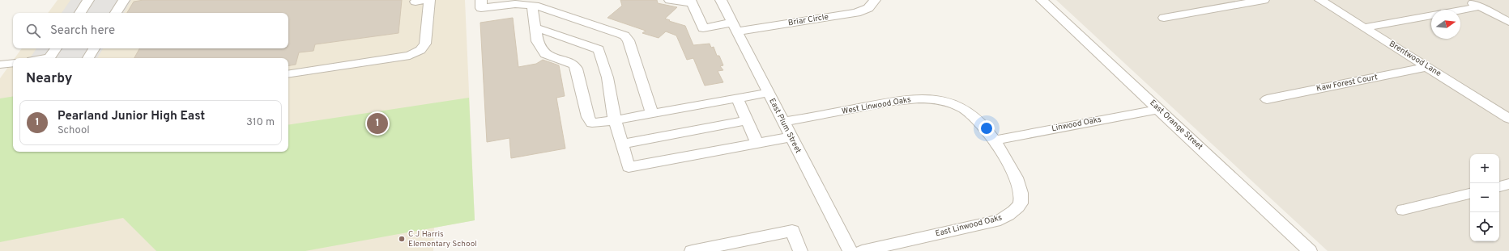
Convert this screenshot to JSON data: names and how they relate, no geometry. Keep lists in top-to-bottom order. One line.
{"streets":{"street":["Briar Circle","Brentwood Lane","Kaw Forest Court","West Linwood Oaks","Linwood Oaks","East Orange Street","East Plum Street","East Linwood Oaks"]},"crossings":[["Briar Circle","East Plum Street"],["Brentwood Lane","Kaw Forest Court"],["West Linwood Oaks","Linwood Oaks"],["West Linwood Oaks","East Plum Street"],["West Linwood Oaks","East Linwood Oaks"],["Linwood Oaks","East Orange Street"],["Linwood Oaks","East Linwood Oaks"]],"places":["C J Harris Elementary School"],"north":"right","page":{"search":"Search here","heading":"Nearby","list":[{"mark":"1","name":"Pearland Junior High East","note":"School","value":"310 m"}],"pins":"1","map_buttons":["+","−"]}}
